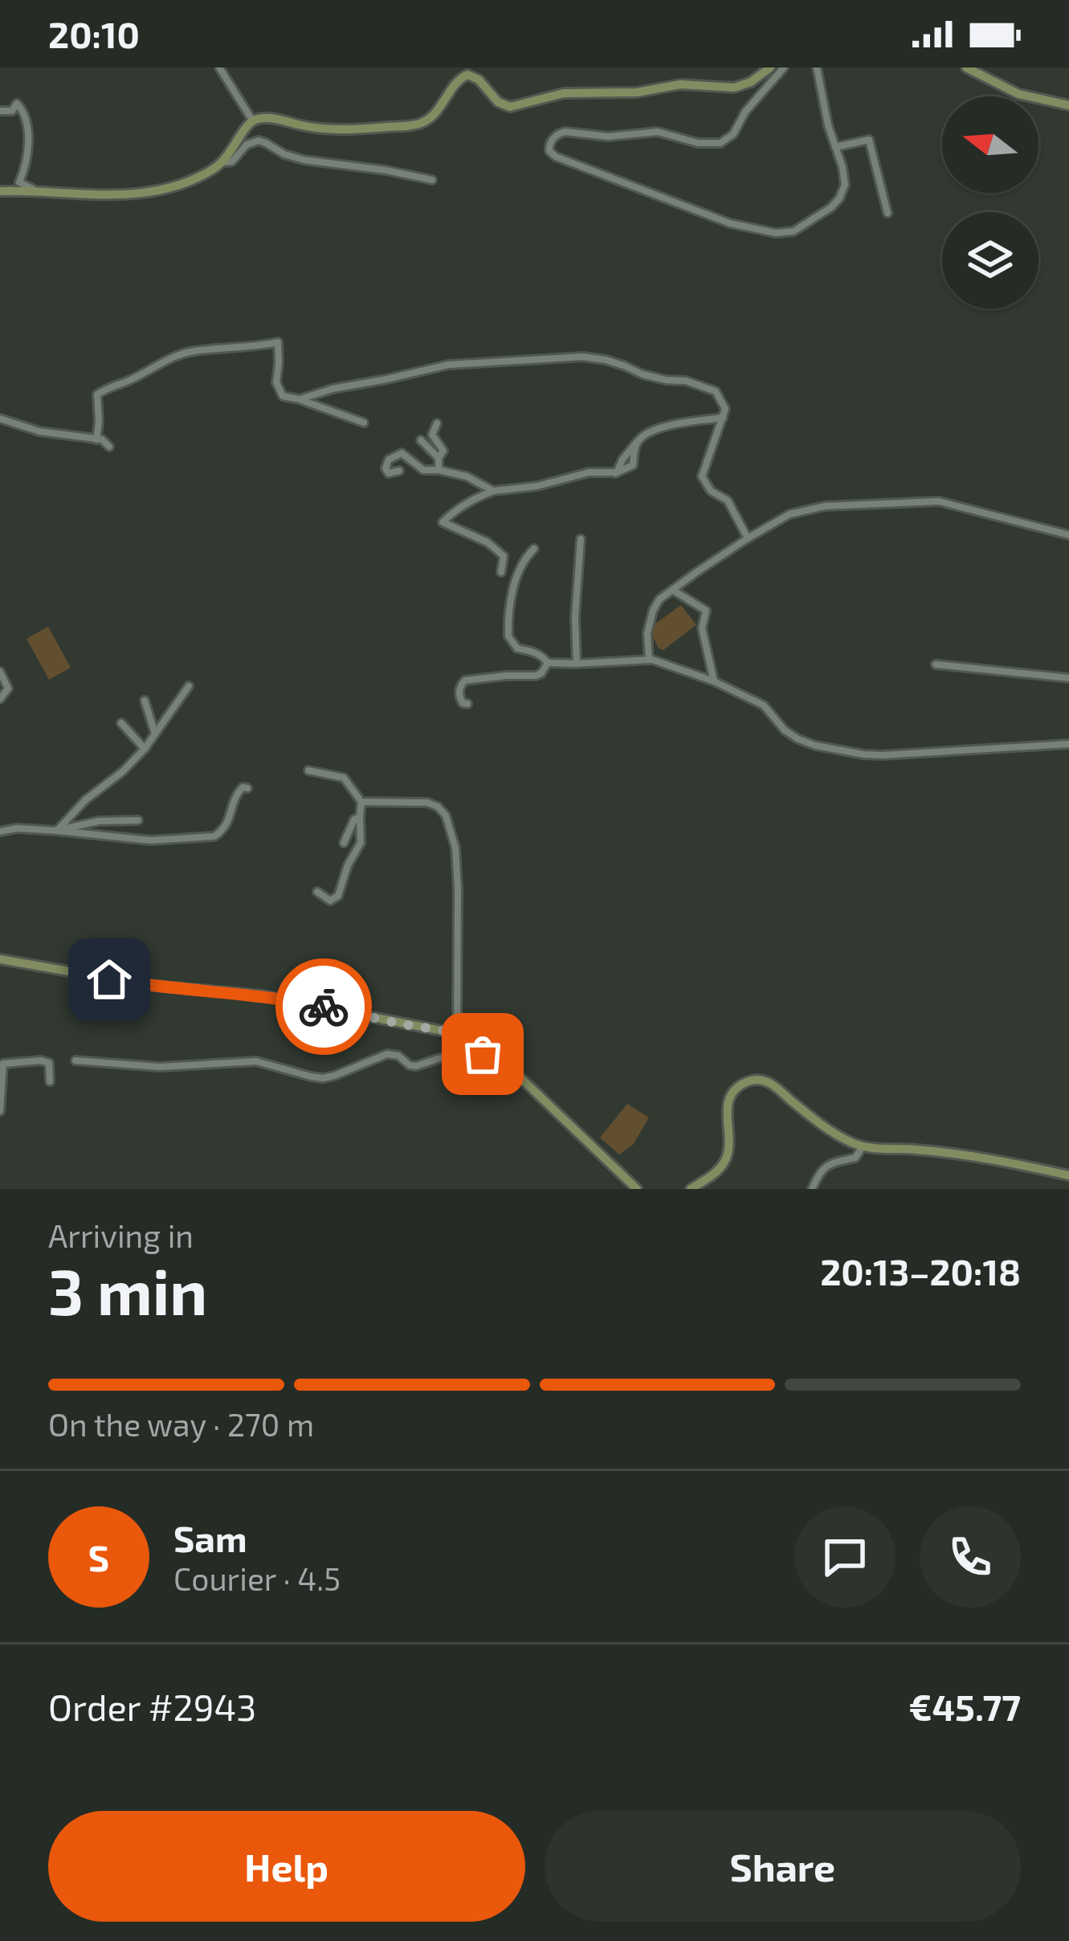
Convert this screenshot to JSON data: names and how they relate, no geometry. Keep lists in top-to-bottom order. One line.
{"north":"left","page":{"status":"20:10","heading":["3 min","Arriving in","20:13–20:18"],"panel":["Sam","Courier · 4.5","Order #2943","€45.77"],"bar":"On the way · 270 m","round":"S","buttons":["Help","Share"]}}
